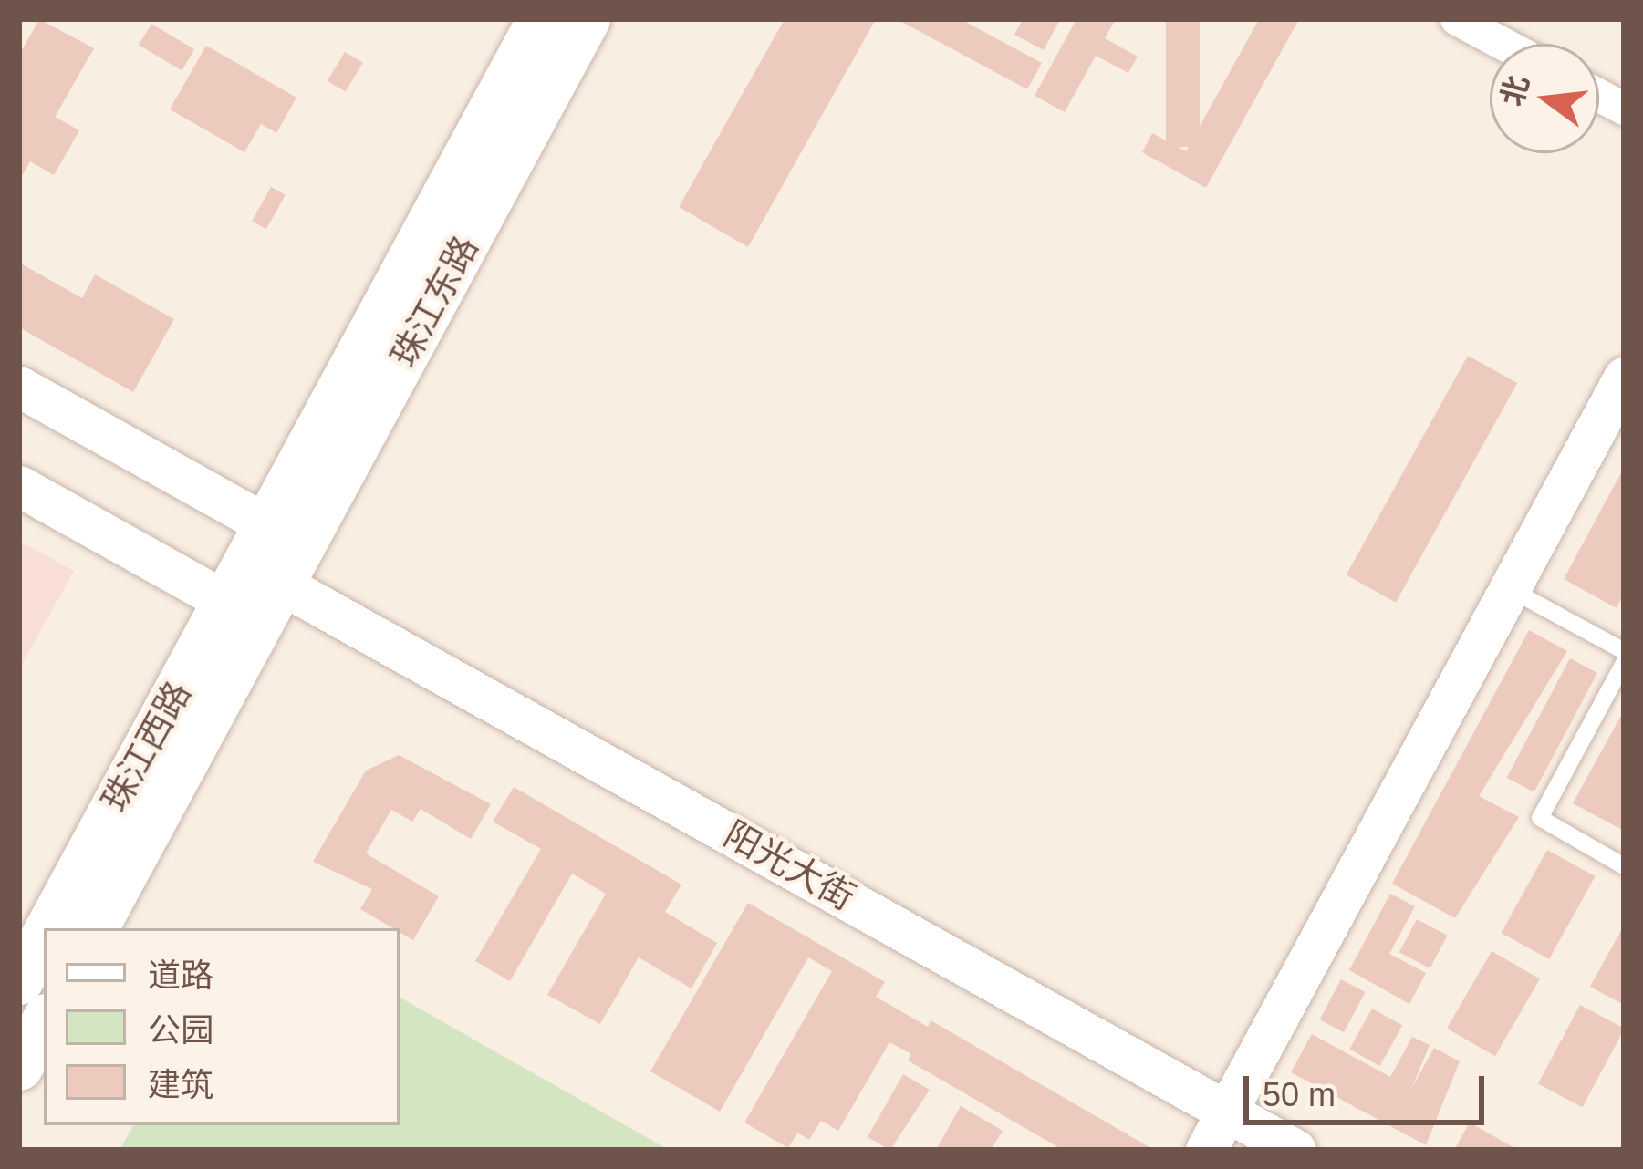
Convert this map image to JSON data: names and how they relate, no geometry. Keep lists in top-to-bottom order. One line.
{"streets":{"main road":["珠江东路","珠江西路"],"street":["阳光大街"]},"crossings":[["珠江东路","珠江西路"],["珠江东路","阳光大街"],["珠江西路","阳光大街"]],"legend":["道路","公园","建筑"],"scale_bar":"50 m","north":"left"}
